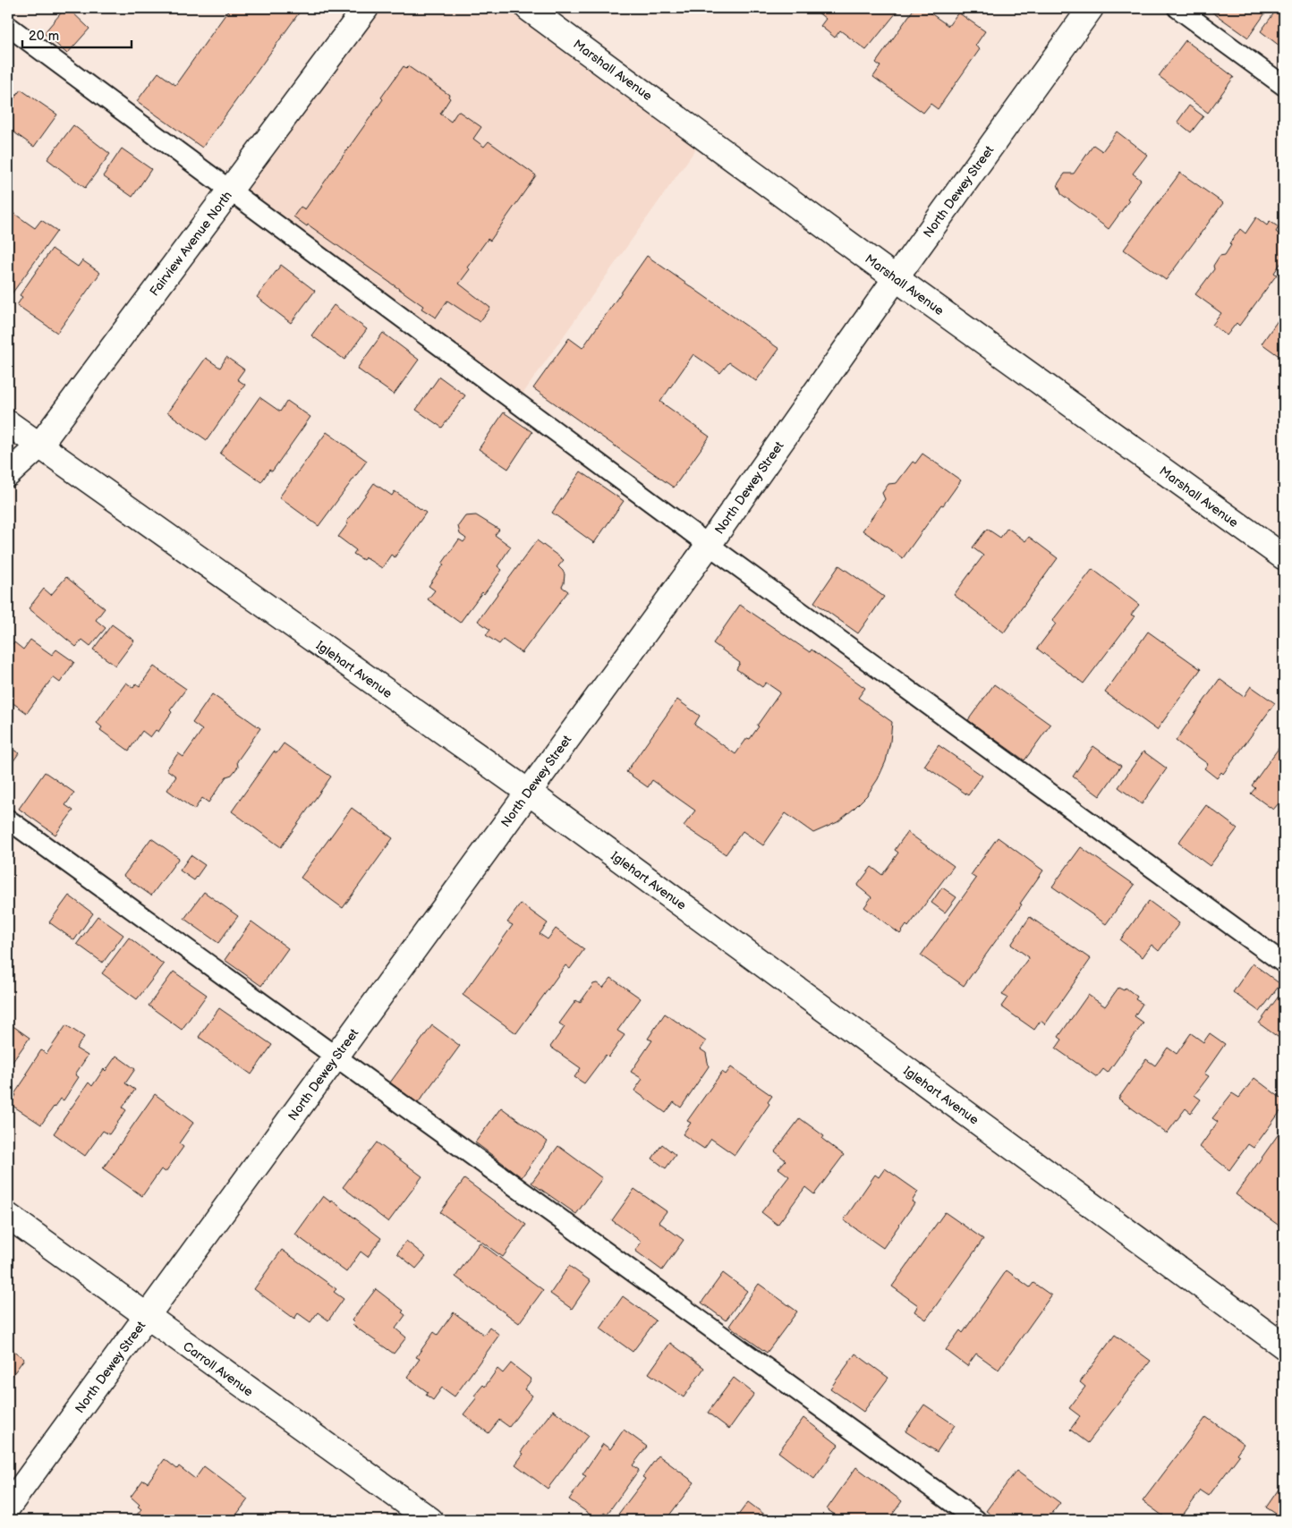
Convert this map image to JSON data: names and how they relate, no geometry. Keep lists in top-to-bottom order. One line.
{"streets":{"street":["Marshall Avenue","North Dewey Street","Fairview Avenue North","Iglehart Avenue","Carroll Avenue"]},"crossings":[["Marshall Avenue","North Dewey Street"],["North Dewey Street","Iglehart Avenue"],["North Dewey Street","Carroll Avenue"],["Fairview Avenue North","Iglehart Avenue"]],"scale_bar":"20 m"}
